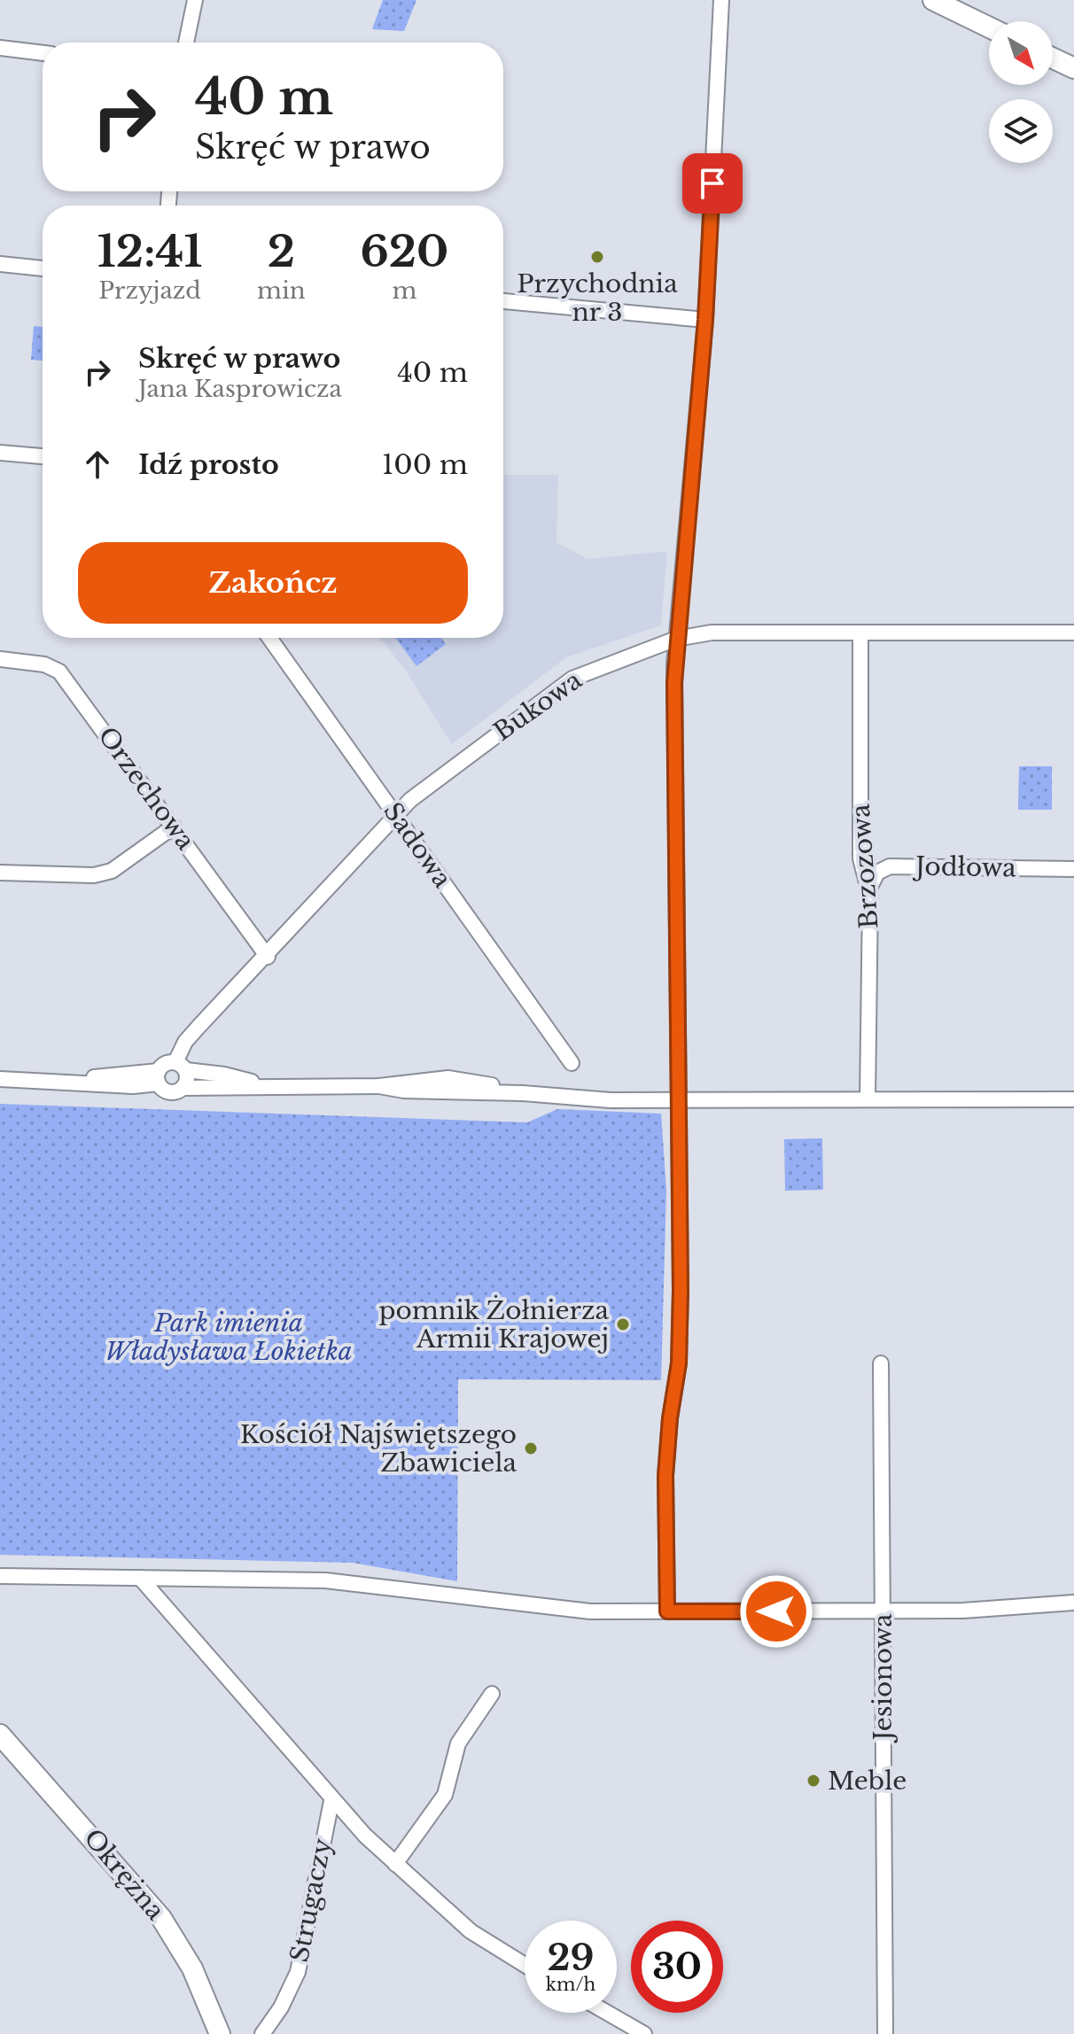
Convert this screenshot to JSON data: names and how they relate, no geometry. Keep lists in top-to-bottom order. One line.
{"streets":{"street":["Bukowa","Orzechowa","Sadowa","Brzozowa","Jodłowa","Jesionowa","Okrężna","Strugaczy"]},"crossings":[["Bukowa","Orzechowa"],["Bukowa","Sadowa"],["Bukowa","Brzozowa"],["Brzozowa","Jodłowa"]],"parks":["Park imienia Władysława Łokietka"],"places":["Przychodnia nr 3","pomnik Żołnierza Armii Krajowej","Kościół Najświętszego Zbawiciela","Meble"],"north":"bottom right","page":{"turn":["40 m","Skręć w prawo"],"eta":["12:41","Przyjazd","2","min","620","m"],"list":[{"name":"Skręć w prawo","note":"Jana Kasprowicza","value":"40 m"},{"name":"Idź prosto","value":"100 m"}],"buttons":"Zakończ","speed":"29 km/h","limit":"30"}}
